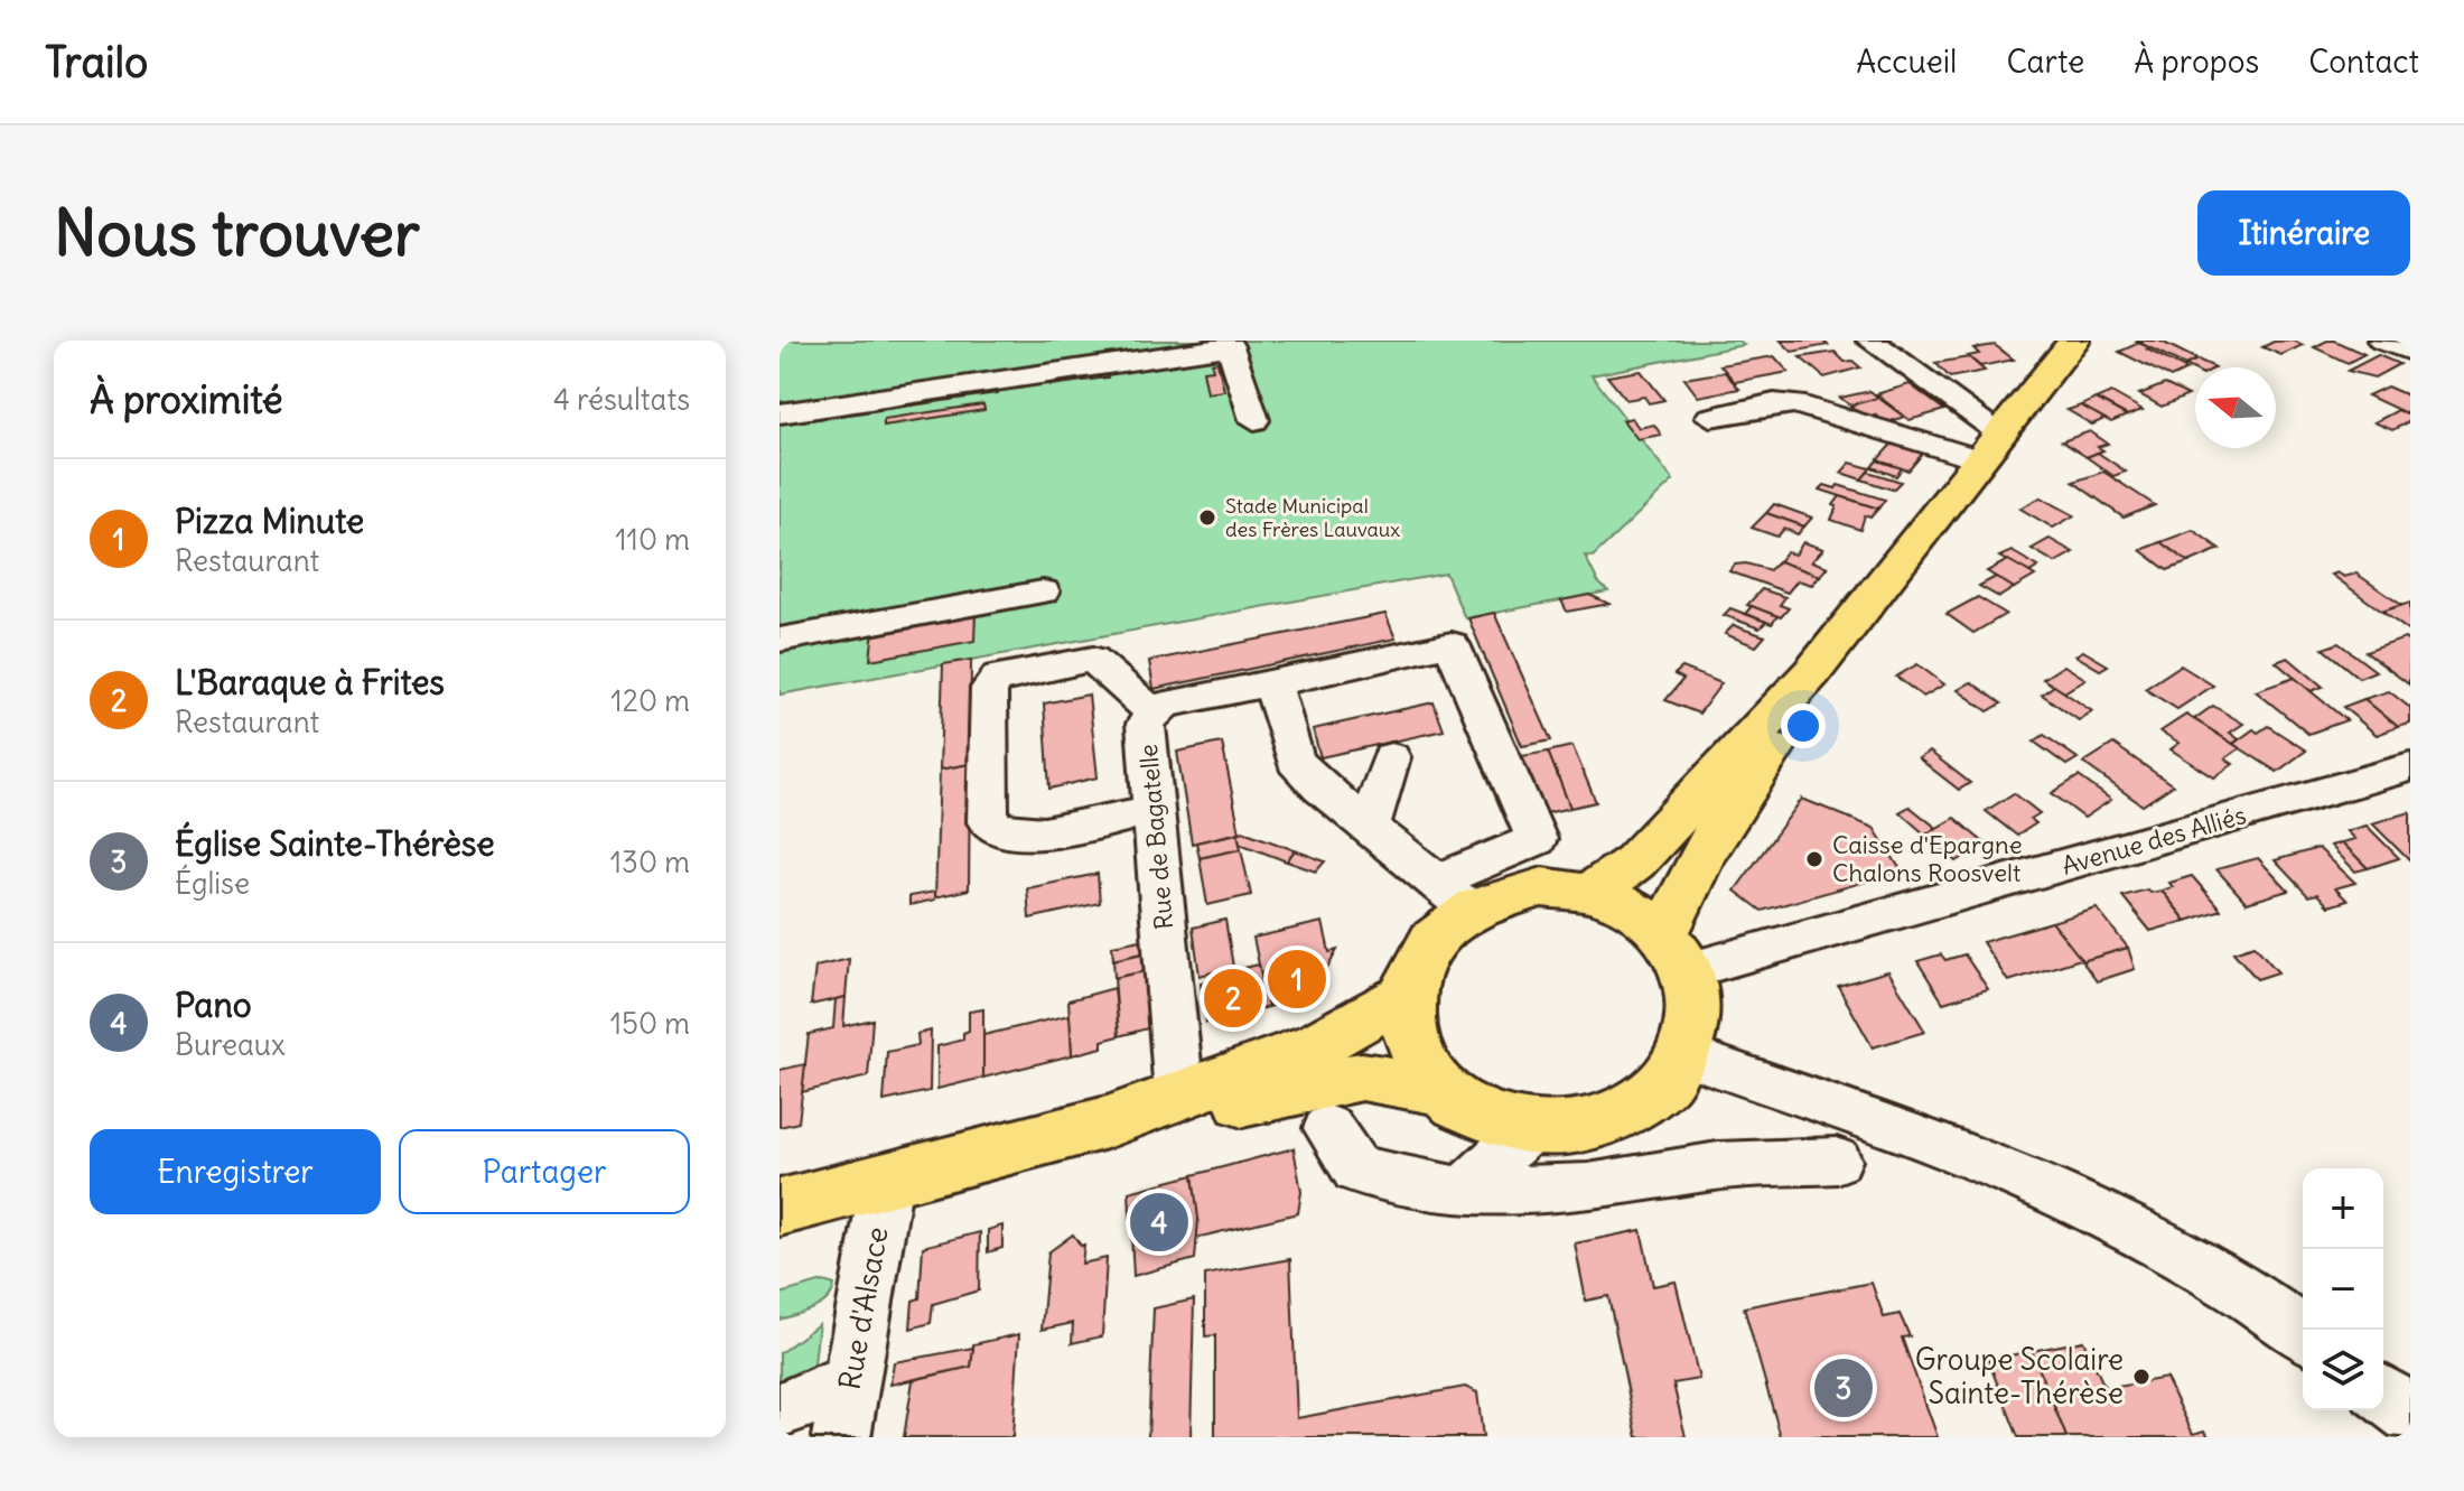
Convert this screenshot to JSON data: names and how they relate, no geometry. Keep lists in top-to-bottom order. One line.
{"streets":{"street":["Rue de Bagatelle","Avenue des Alliés","Rue d'Alsace"]},"crossings":[["Rue de Bagatelle","Avenue des Alliés"]],"places":["Stade Municipal des Frères Lauvaux","Caisse d'Epargne Chalons Roosvelt","Groupe Scolaire Sainte-Thérèse"],"north":"left","page":{"header":"Trailo","nav":["Accueil","Carte","À propos","Contact"],"buttons":["Itinéraire",["Enregistrer","Partager"]],"title":"Nous trouver","heading":["À proximité","4 résultats"],"list":[{"mark":"1","name":"Pizza Minute","note":"Restaurant","value":"110 m"},{"mark":"2","name":"L'Baraque à Frites","note":"Restaurant","value":"120 m"},{"mark":"3","name":"Église Sainte-Thérèse","note":"Église","value":"130 m"},{"mark":"4","name":"Pano","note":"Bureaux","value":"150 m"}],"pins":["1","2","4","3"],"map_buttons":["+","−"]}}
